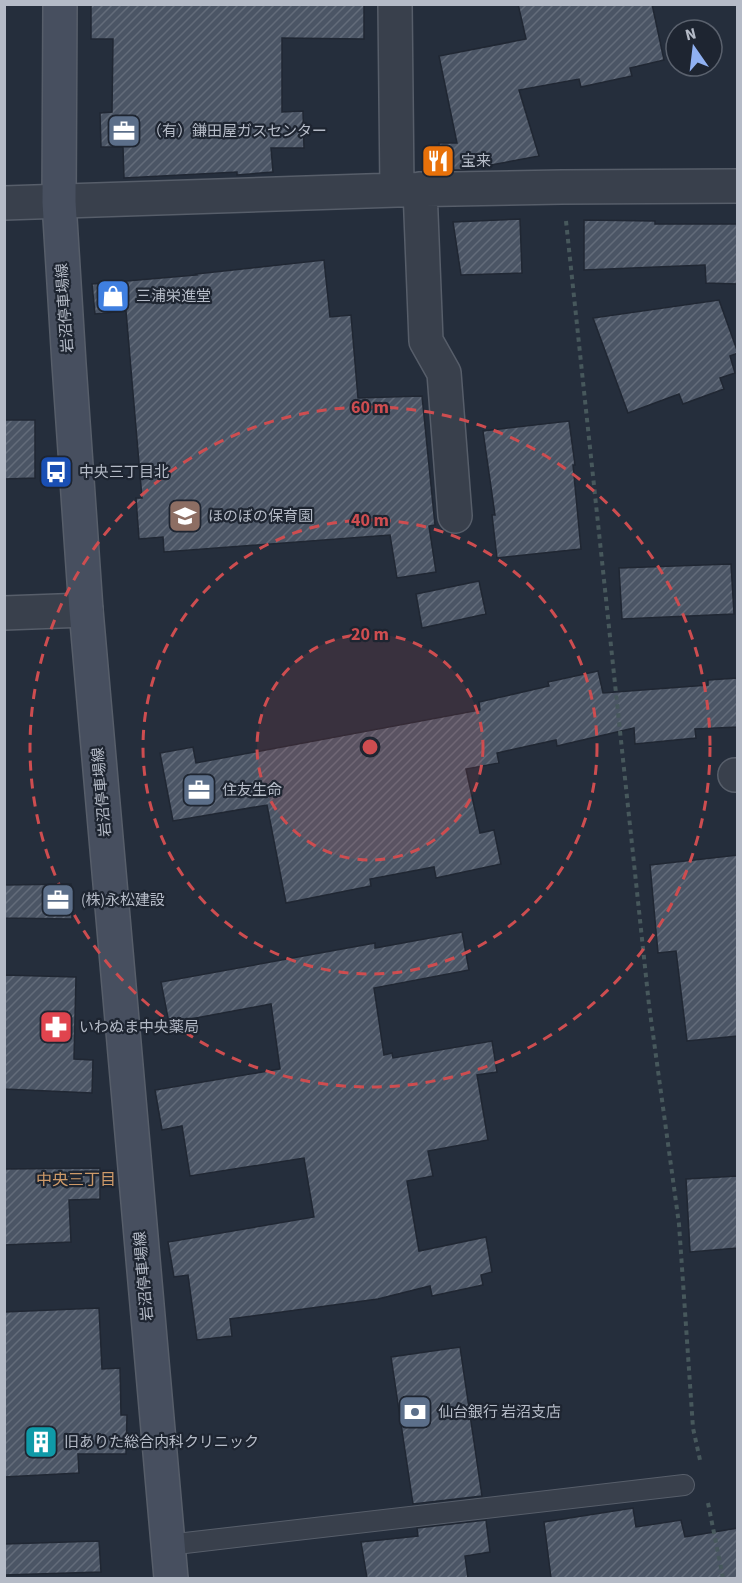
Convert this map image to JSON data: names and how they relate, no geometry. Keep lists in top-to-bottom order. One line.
{"streets":{"main road":["岩沼停車場線"]},"districts":["中央三丁目"],"places":{"office":["（有）鎌田屋ガスセンター","住友生命","(株)永松建設"],"restaurant":["宝来"],"shop":["三浦栄進堂"],"bus stop":["中央三丁目北"],"school or university":["ほのぼの保育園"],"pharmacy":["いわぬま中央薬局"],"bank":["仙台銀行 岩沼支店"],"building":["旧ありた総合内科クリニック"]},"north":"top","rings":["60 m","40 m","20 m"]}
